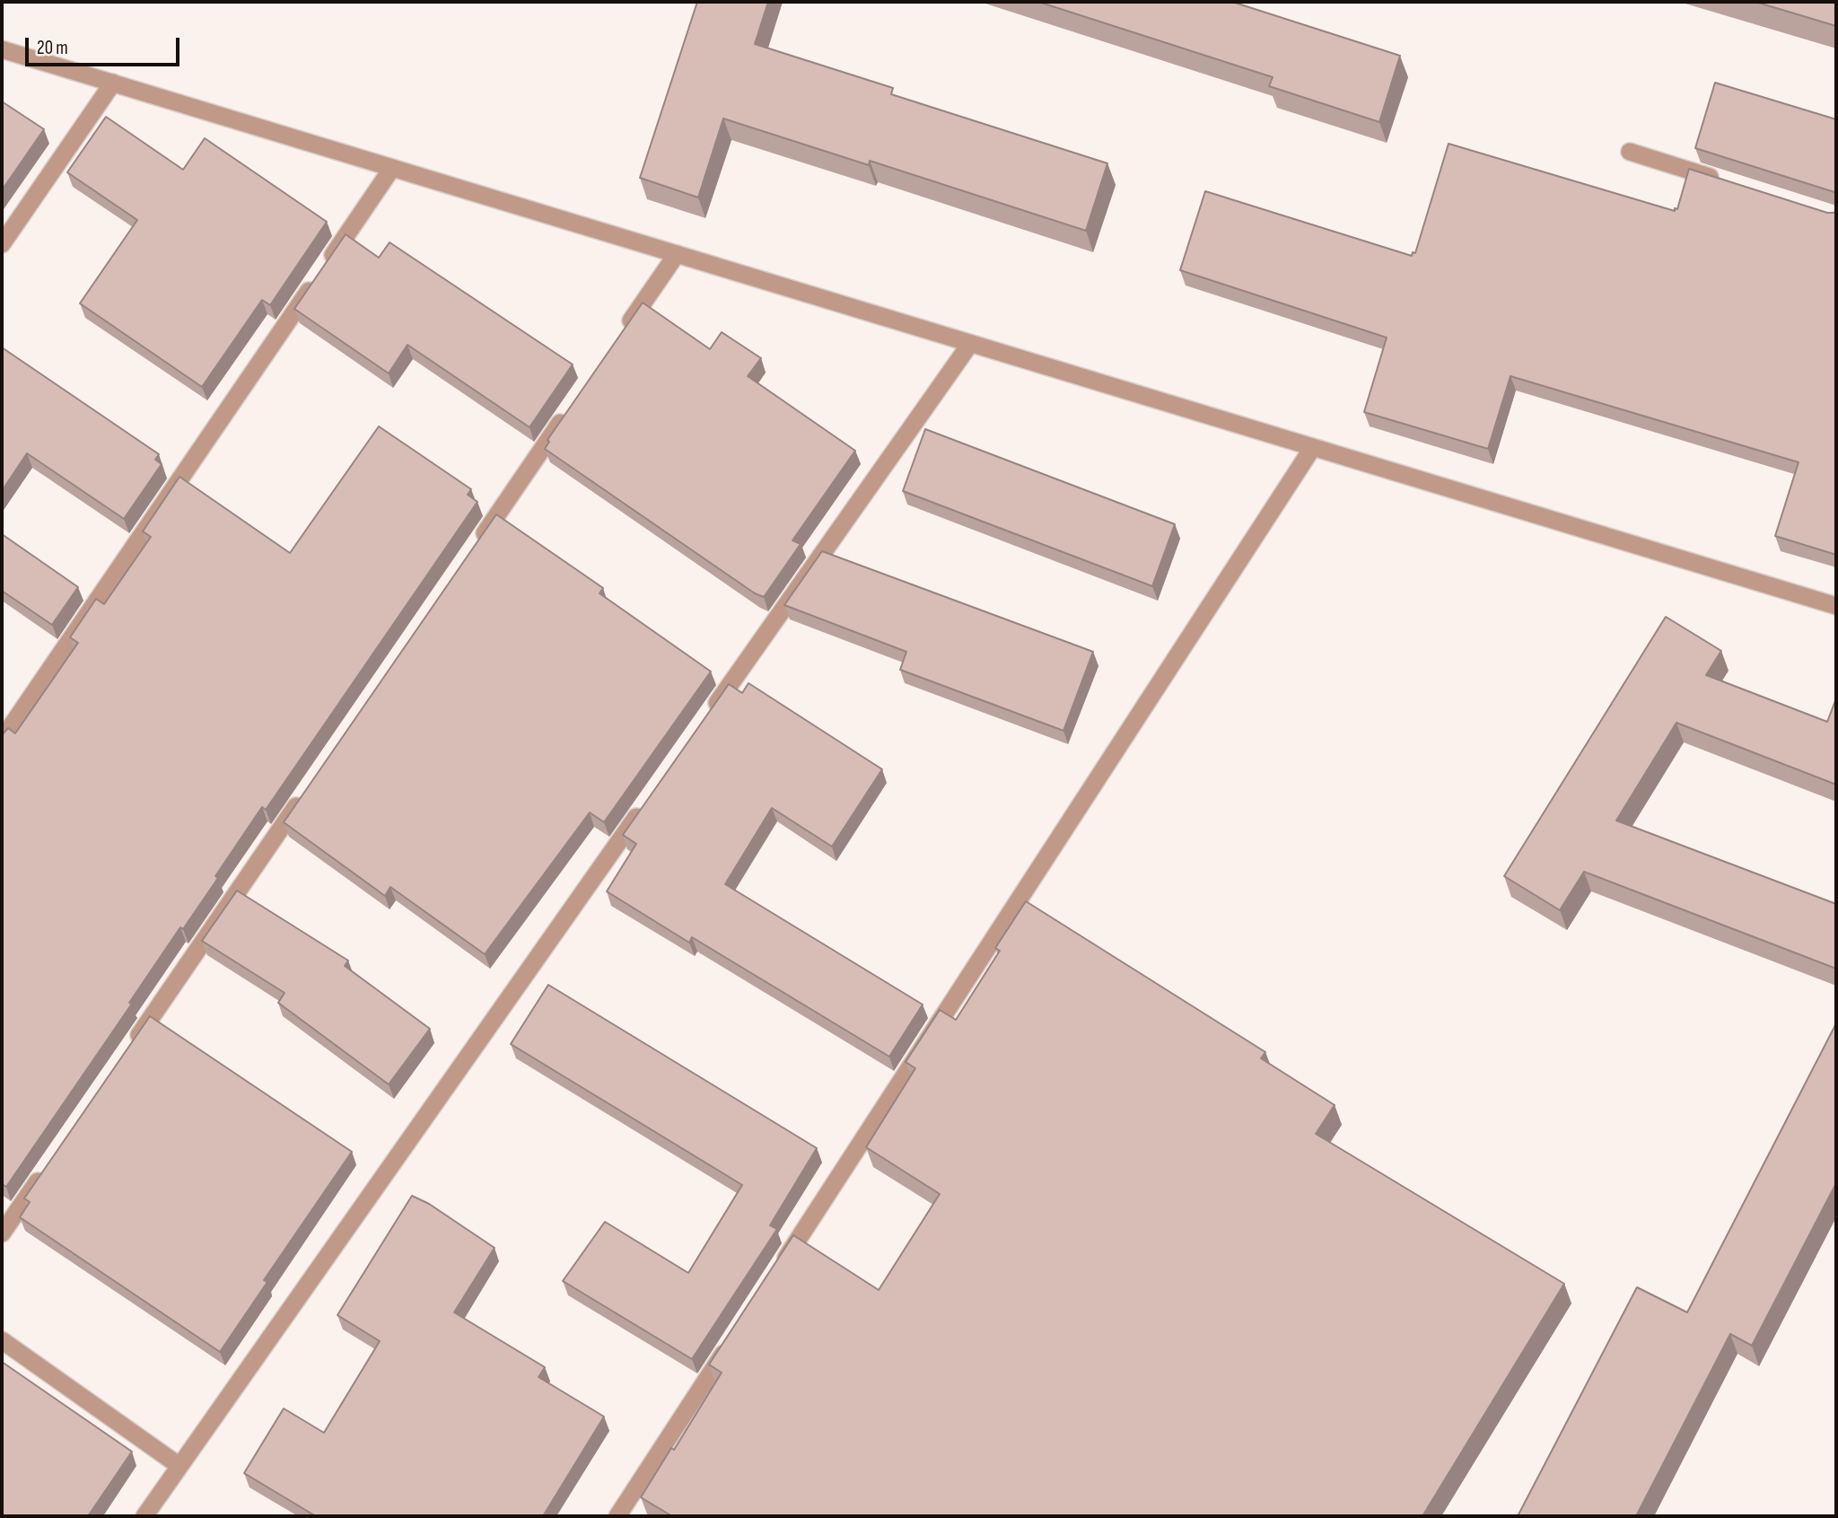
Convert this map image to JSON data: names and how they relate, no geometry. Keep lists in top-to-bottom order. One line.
{"scale_bar":"20 m"}
